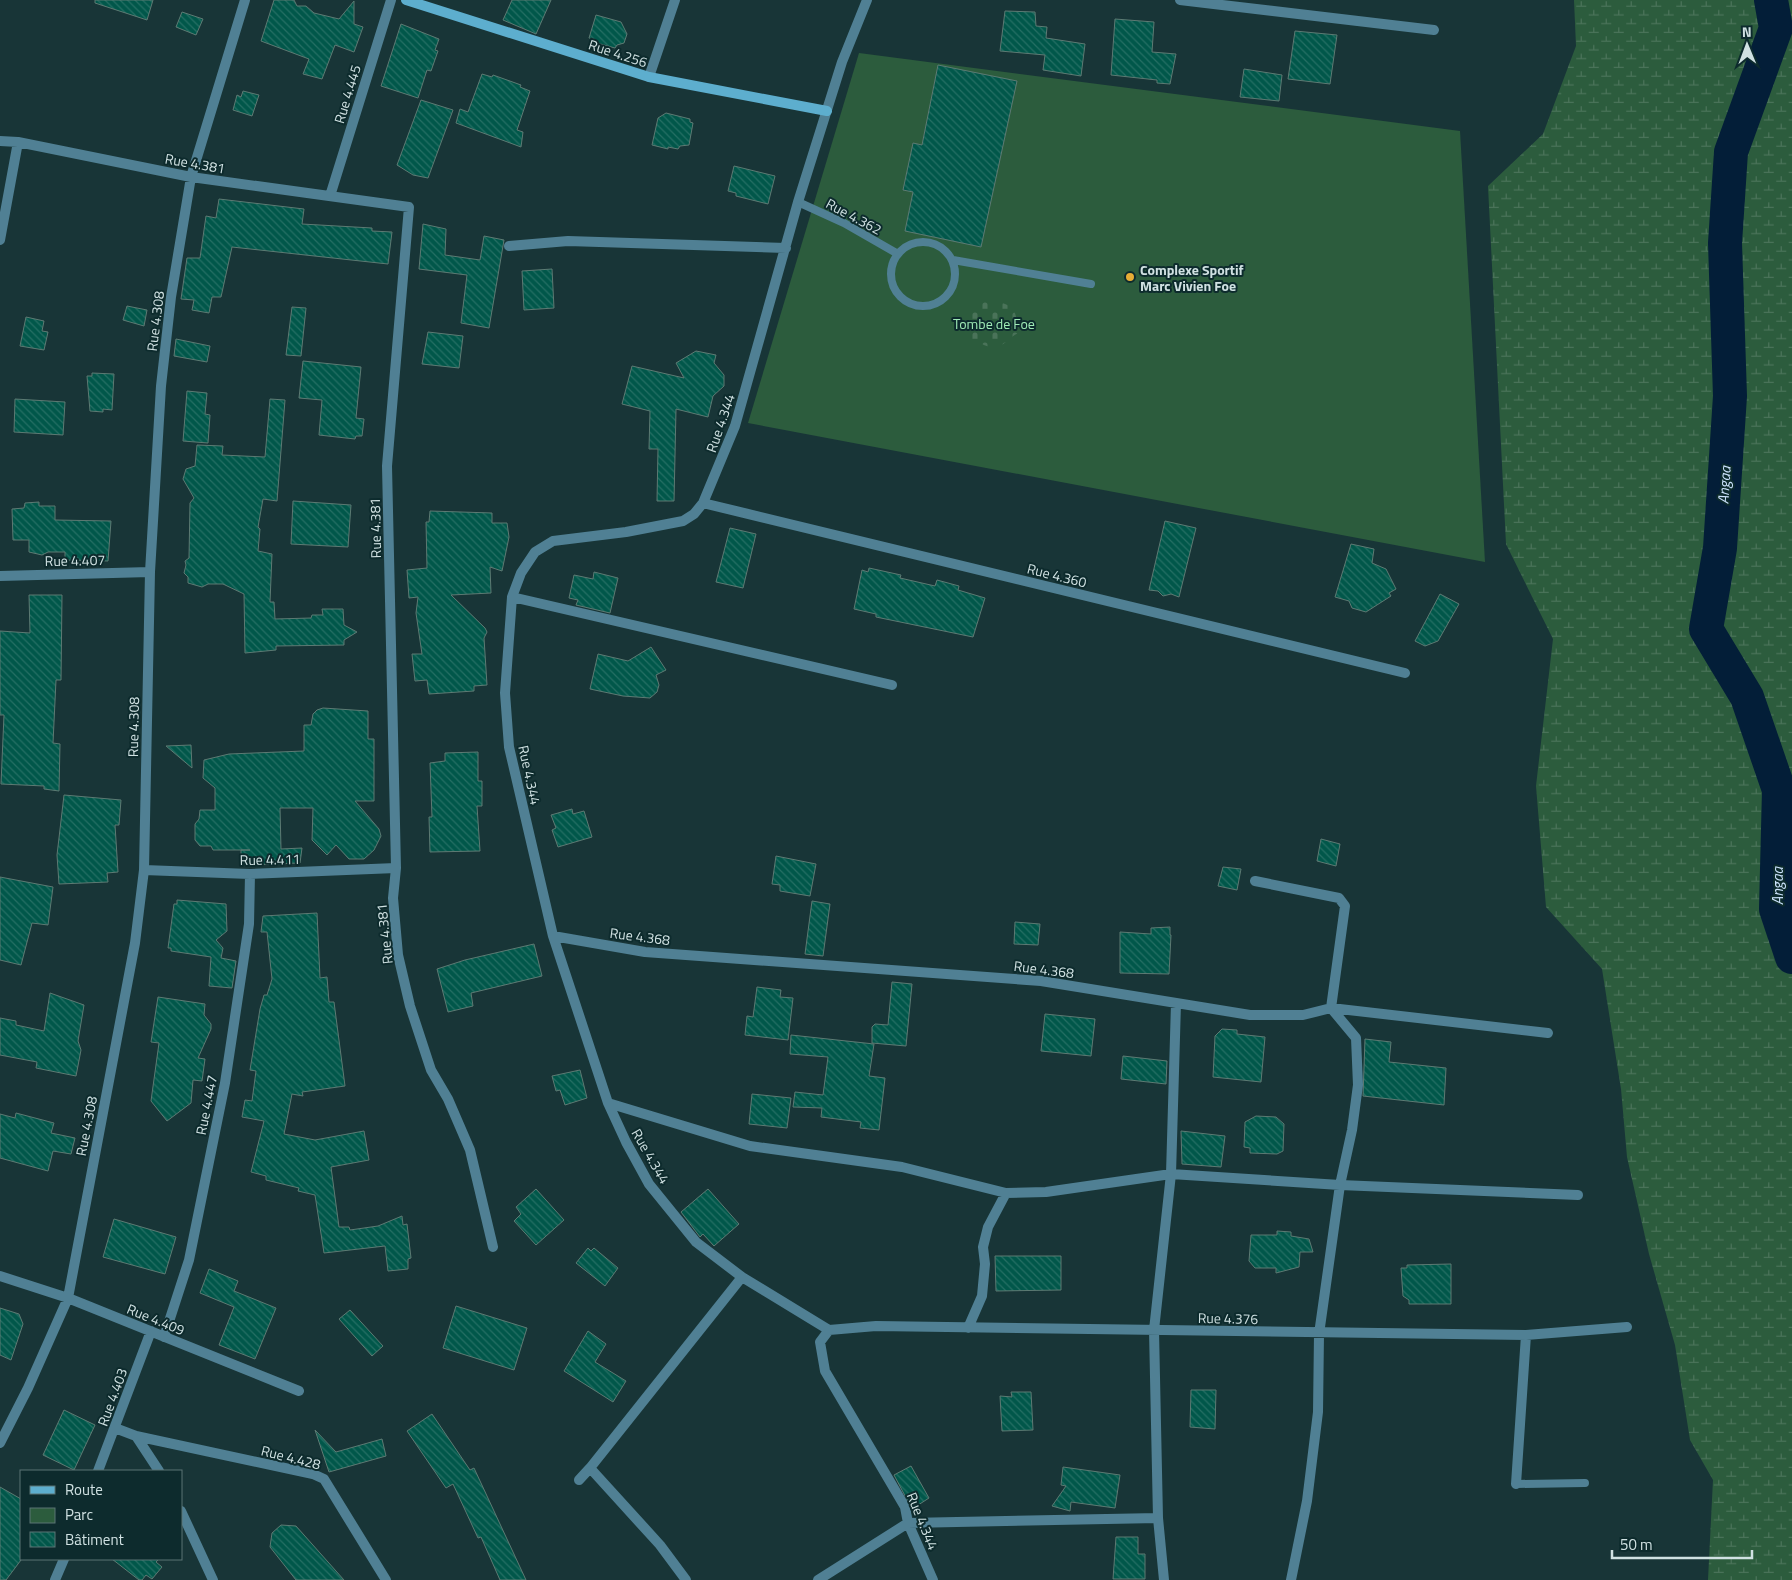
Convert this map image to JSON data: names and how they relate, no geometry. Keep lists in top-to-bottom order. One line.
{"streets":{"street":["Rue 4.256","Rue 4.445","Rue 4.381","Rue 4.308","Rue 4.344","Rue 4.407","Rue 4.360","Rue 4.411","Rue 4.368","Rue 4.447","Rue 4.376","Rue 4.409","Rue 4.403","Rue 4.428"],"lane":["Rue 4.362"]},"crossings":[["Rue 4.256","Rue 4.344"],["Rue 4.445","Rue 4.381"],["Rue 4.381","Rue 4.308"],["Rue 4.381","Rue 4.411"],["Rue 4.362","Rue 4.344"],["Rue 4.308","Rue 4.407"],["Rue 4.308","Rue 4.411"],["Rue 4.308","Rue 4.409"],["Rue 4.344","Rue 4.360"],["Rue 4.344","Rue 4.368"],["Rue 4.344","Rue 4.376"],["Rue 4.411","Rue 4.447"],["Rue 4.447","Rue 4.409"],["Rue 4.409","Rue 4.403"],["Rue 4.403","Rue 4.428"]],"water":["Angaa"],"parks":["Tombe de Foe"],"places":["Complexe Sportif Marc Vivien Foe"],"legend":["Route","Parc","Bâtiment"],"scale_bar":"50 m","north":"top"}
